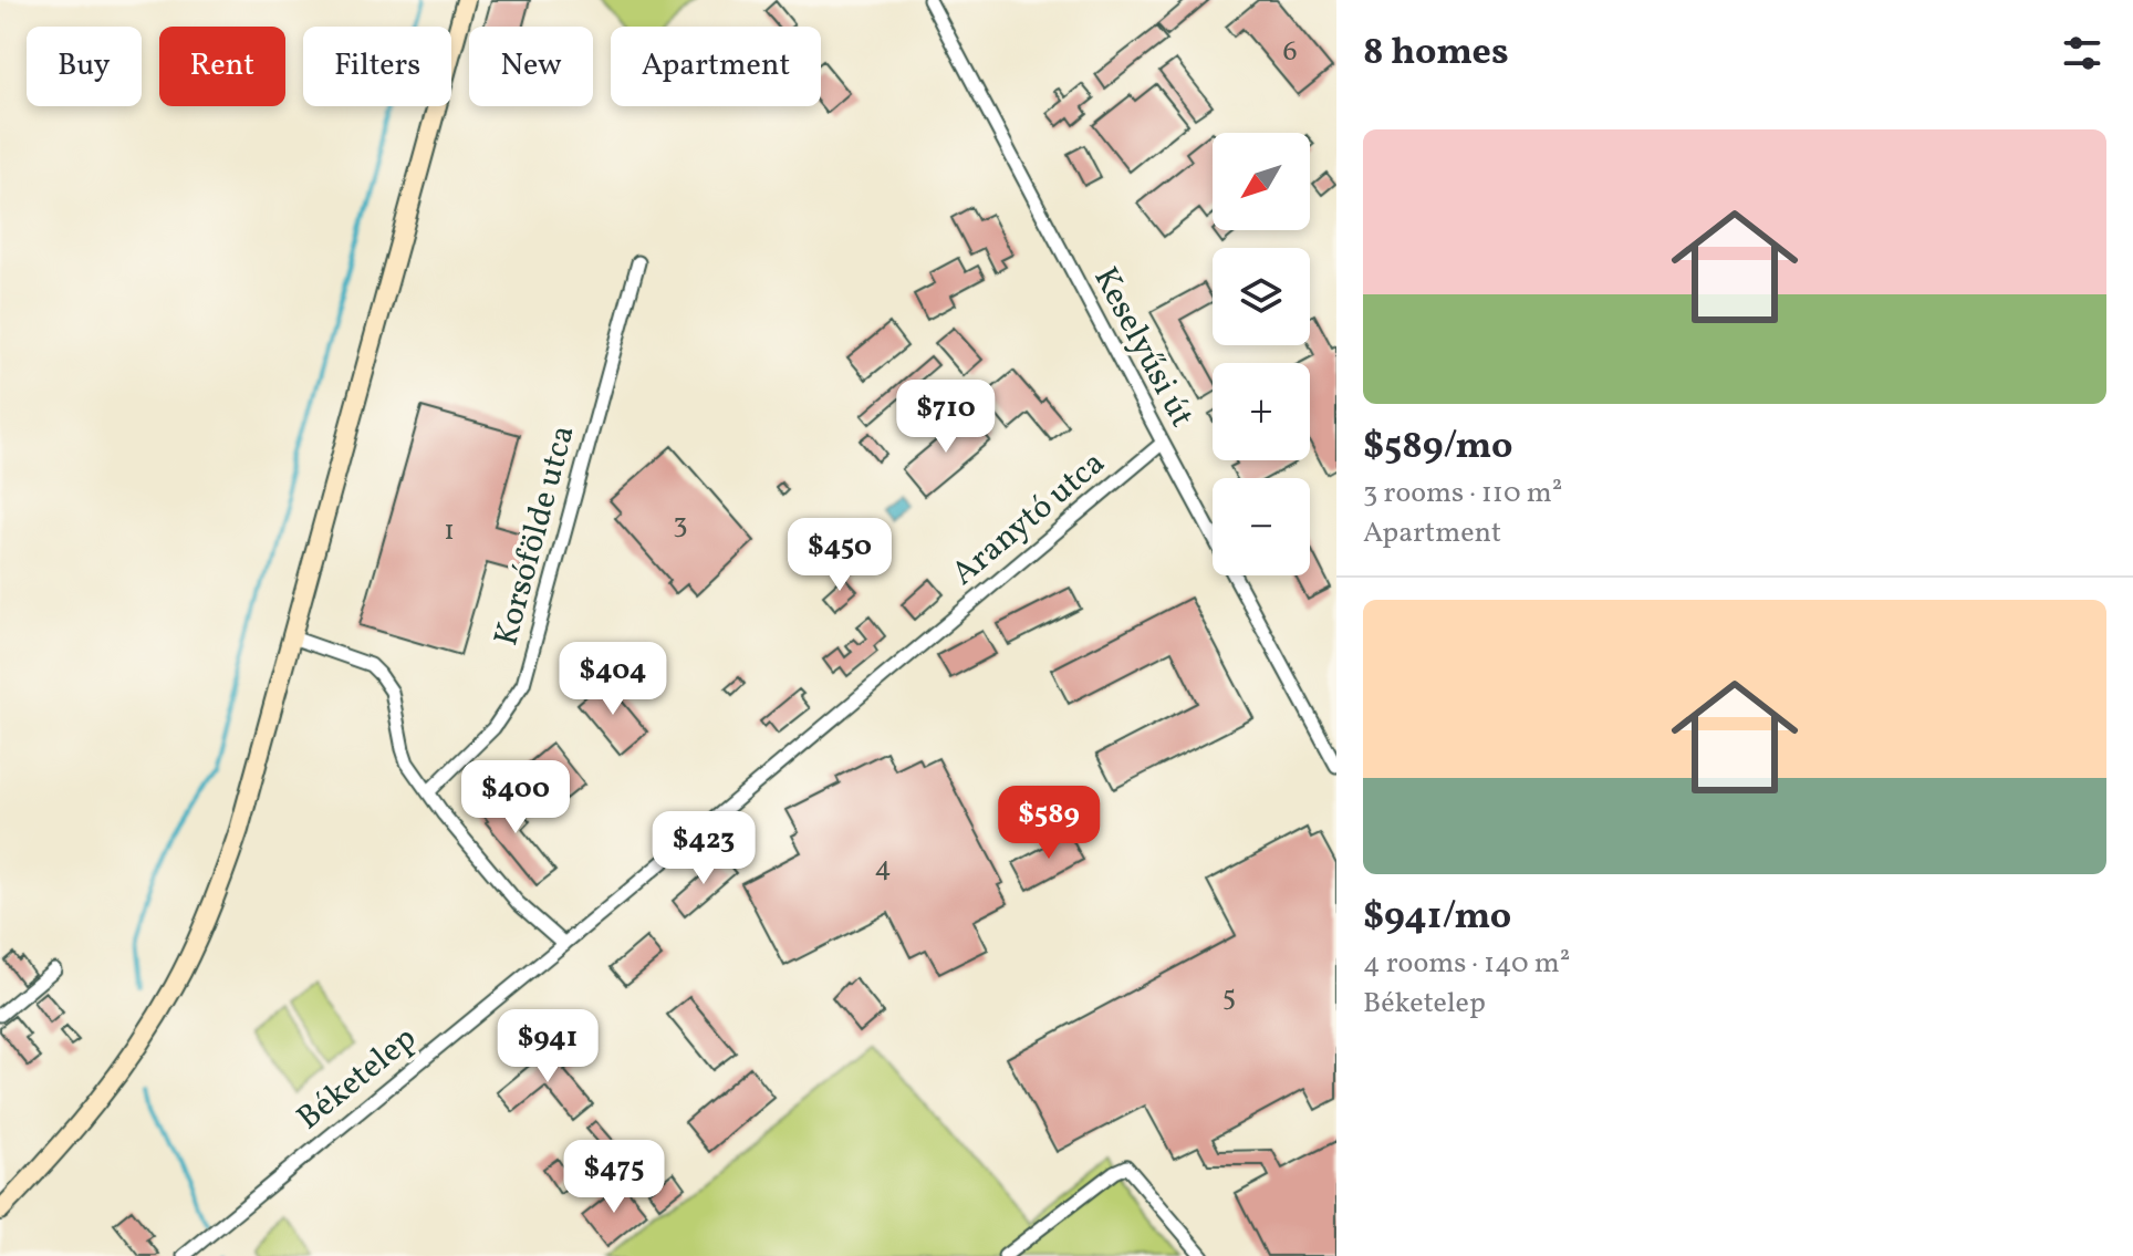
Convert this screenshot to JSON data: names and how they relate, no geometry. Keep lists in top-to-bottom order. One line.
{"streets":{"street":["Keselyűsi út","Aranytó utca","Korsófölde utca","Béketelep"]},"crossings":[["Keselyűsi út","Aranytó utca"],["Aranytó utca","Béketelep"]],"house_numbers":["6","3","1","4","5"],"north":"bottom left","page":{"heading":"8 homes","chip":["Buy","Rent","Filters","New","Apartment"],"list":[{"name":"$589/mo","note":"3 rooms · 110 m² · Apartment"},{"name":"$941/mo","note":"4 rooms · 140 m² · Béketelep"}],"map_buttons":["+","−"],"price":["$710","$450","$404","$400","$589","$423","$941","$475"]}}
